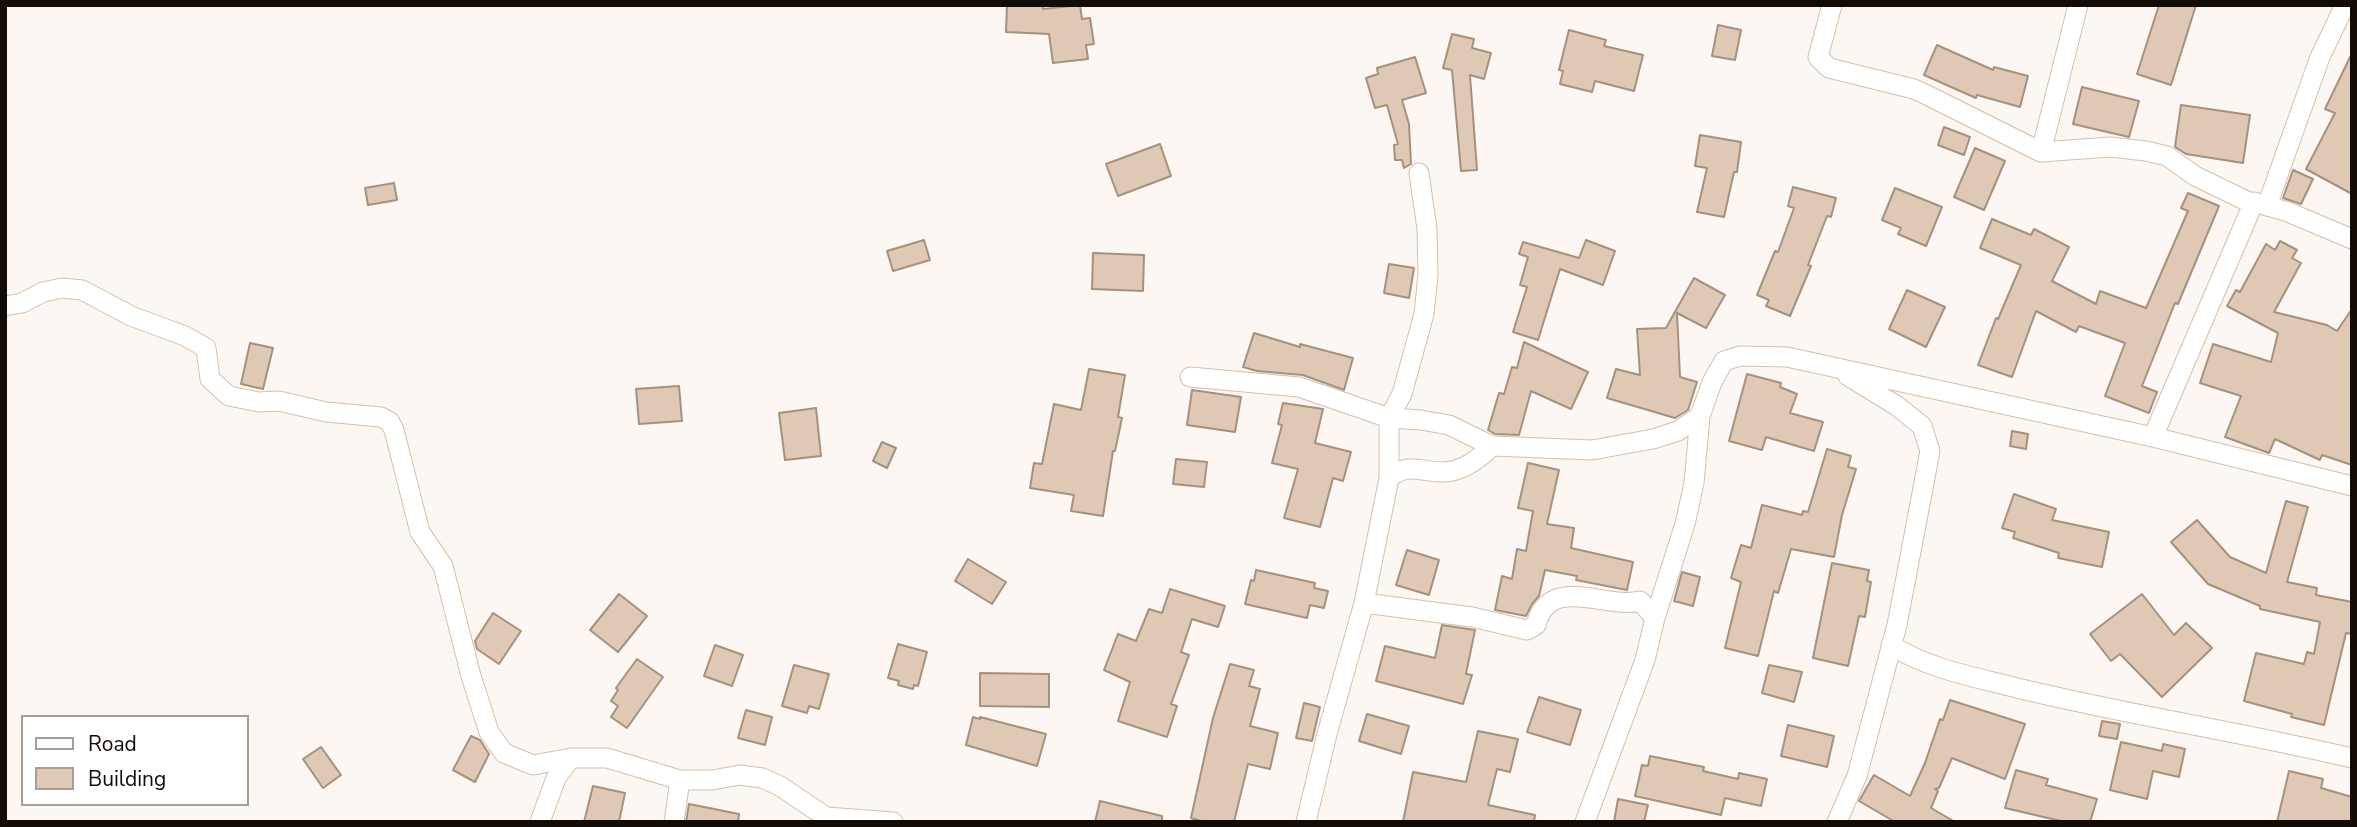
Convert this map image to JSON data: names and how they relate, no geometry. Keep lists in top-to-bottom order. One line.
{"legend":["Road","Building"]}
